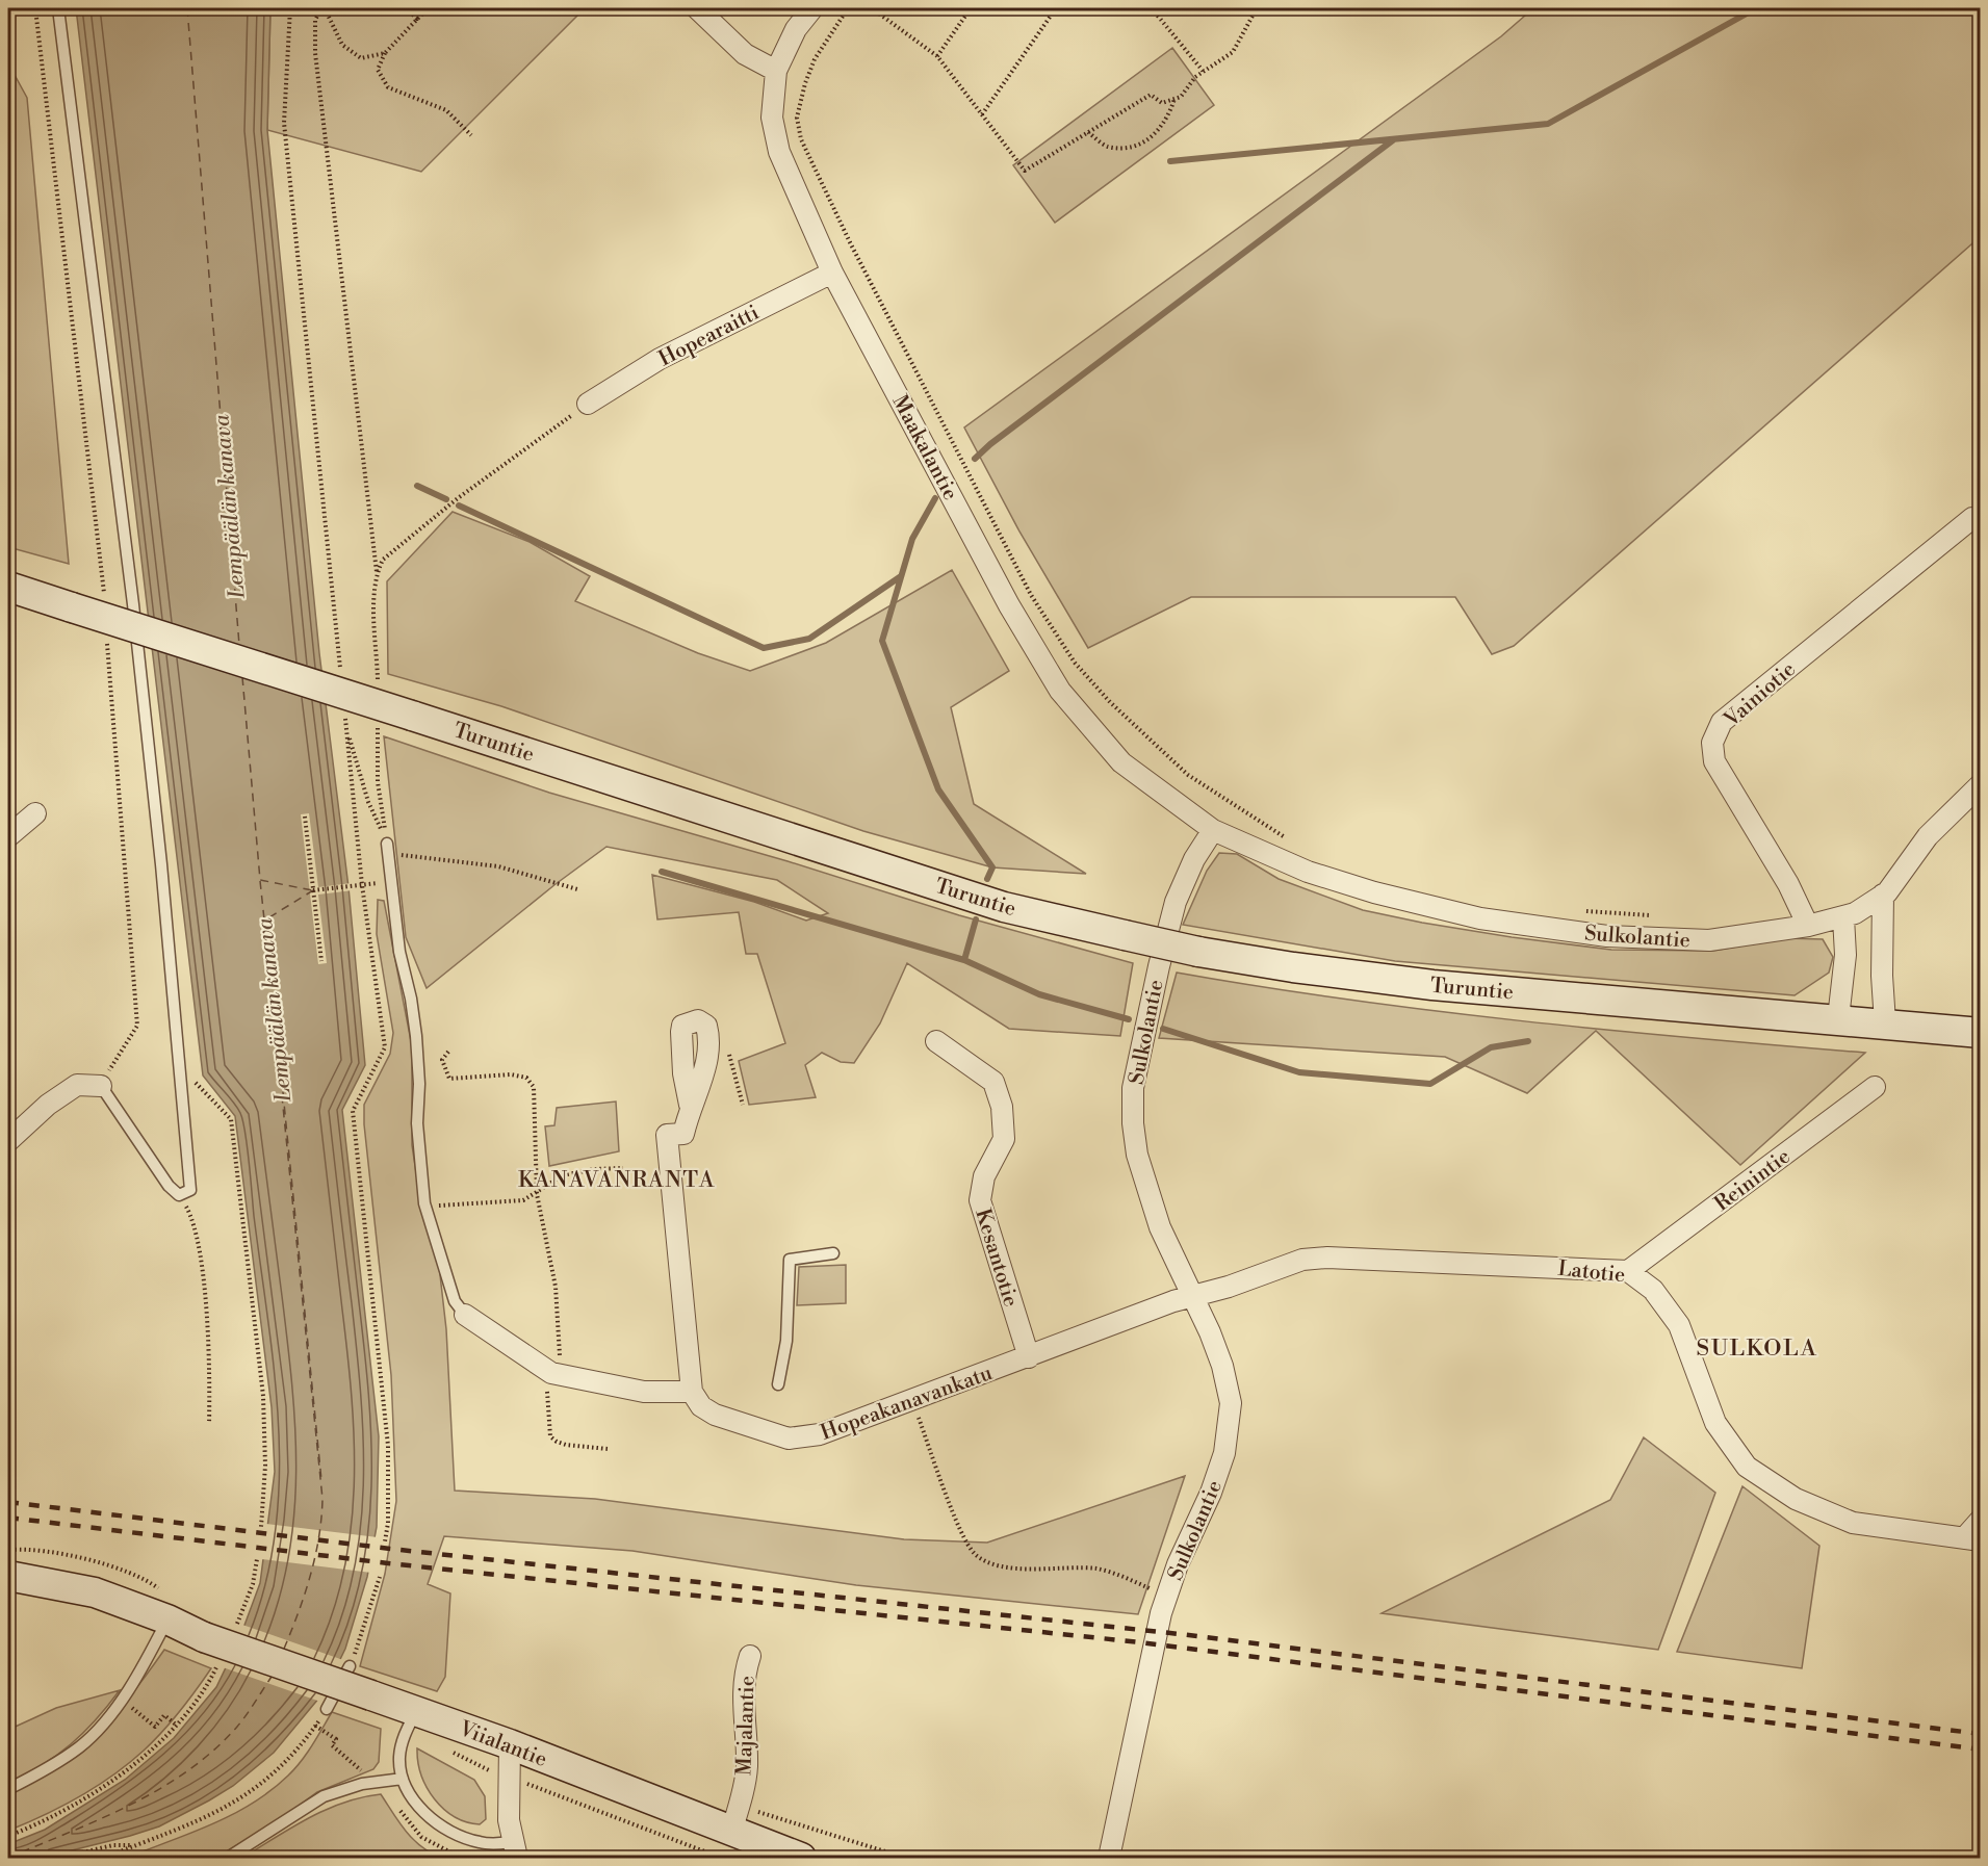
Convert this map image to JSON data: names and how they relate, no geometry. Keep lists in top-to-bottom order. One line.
{"streets":{"main road":["Turuntie","Viialantie"],"street":["Hopearaitti","Maakalantie","Vainiotie","Sulkolantie","Reinintie","Kesantotie","Latotie","Hopeakanavankatu","Majalantie"]},"crossings":[["Hopearaitti","Maakalantie"],["Maakalantie","Sulkolantie"],["Vainiotie","Sulkolantie"],["Sulkolantie","Latotie"],["Sulkolantie","Hopeakanavankatu"],["Reinintie","Latotie"],["Kesantotie","Hopeakanavankatu"],["Latotie","Hopeakanavankatu"],["Majalantie","Viialantie"]],"districts":["KANAVANRANTA","SULKOLA"],"water":["Lempäälän kanava"]}
